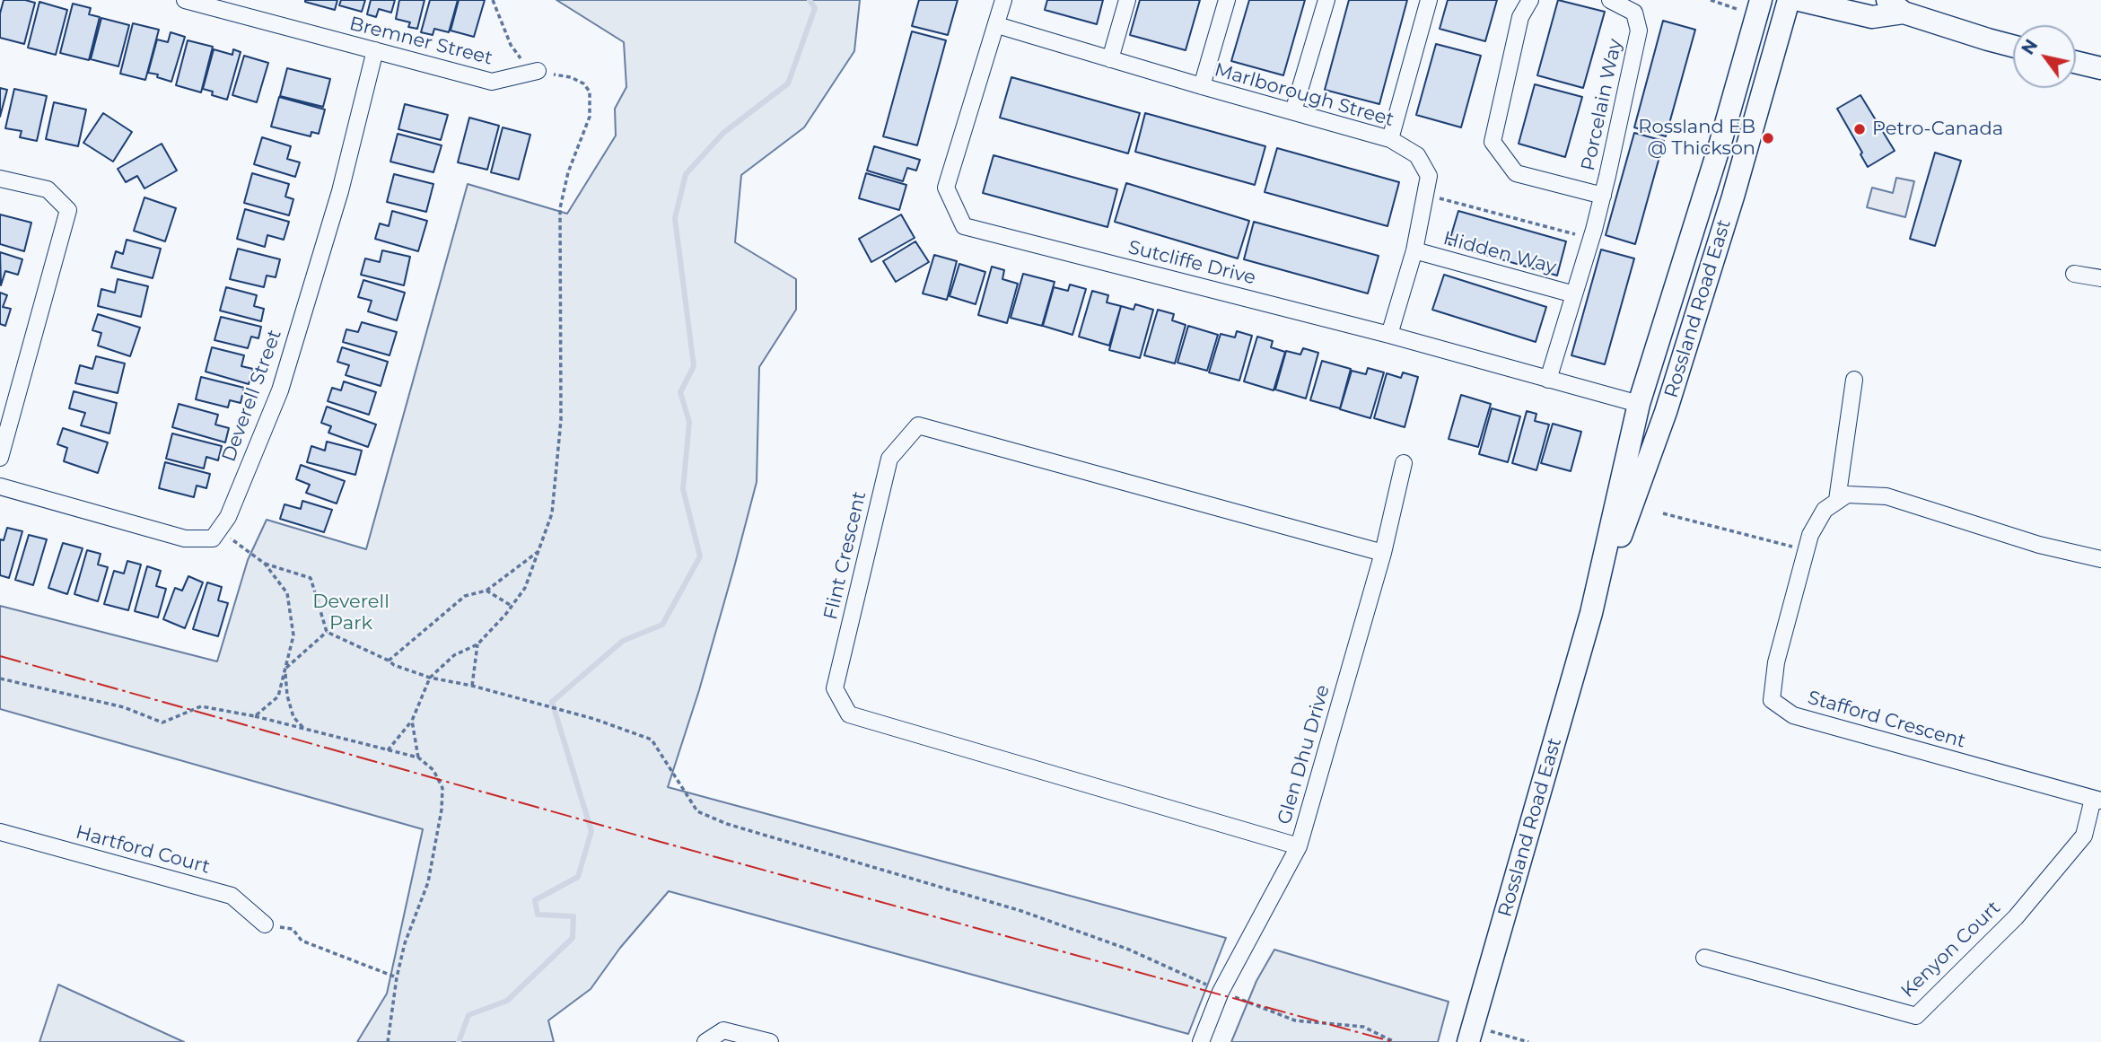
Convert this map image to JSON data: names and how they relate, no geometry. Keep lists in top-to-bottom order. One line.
{"streets":{"main road":["Rossland Road East"],"street":["Bremner Street","Marlborough Street","Porcelain Way","Hidden Way","Sutcliffe Drive","Deverell Street","Flint Crescent","Stafford Crescent","Glen Dhu Drive","Hartford Court","Kenyon Court"]},"crossings":[["Bremner Street","Deverell Street"],["Marlborough Street","Hidden Way"],["Marlborough Street","Sutcliffe Drive"],["Porcelain Way","Hidden Way"],["Porcelain Way","Sutcliffe Drive"],["Sutcliffe Drive","Rossland Road East"],["Flint Crescent","Glen Dhu Drive"],["Stafford Crescent","Kenyon Court"]],"parks":["Deverell Park"],"places":["Petro-Canada","Rossland EB @ Thickson"],"north":"top left"}
